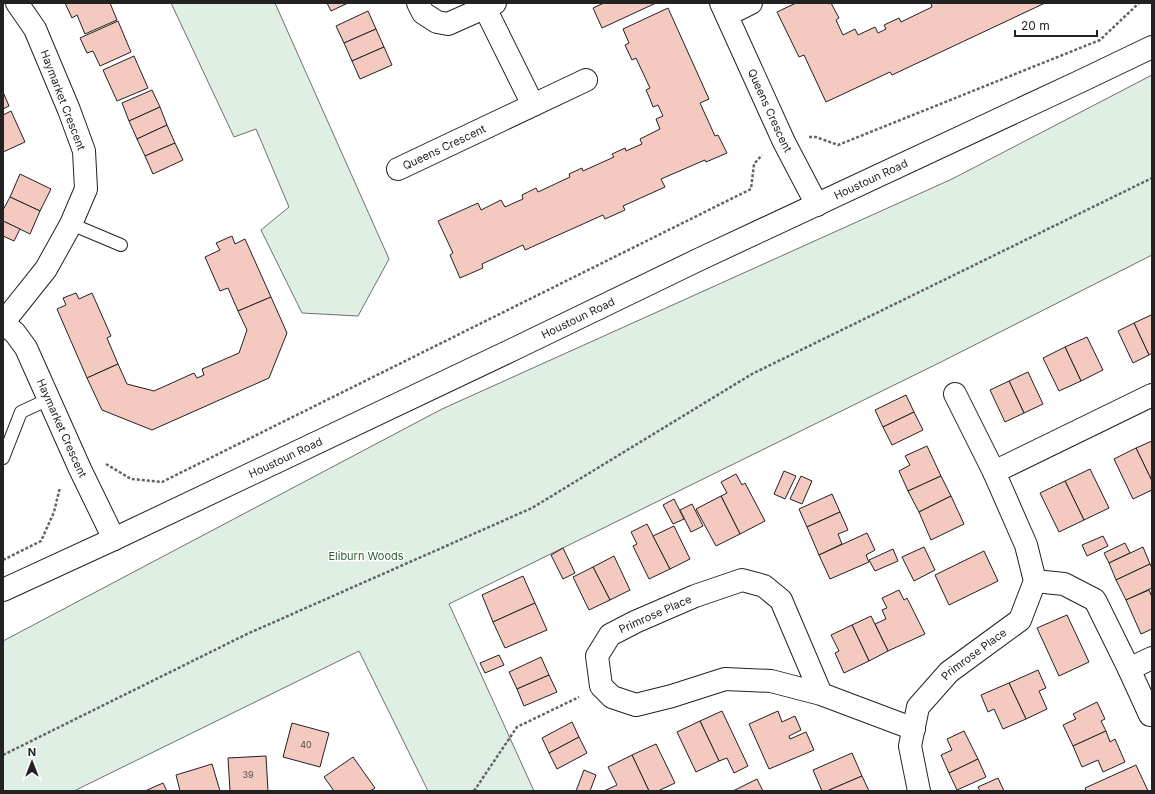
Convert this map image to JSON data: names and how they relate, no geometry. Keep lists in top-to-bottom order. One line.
{"streets":{"street":["Haymarket Crescent","Queens Crescent","Houstoun Road","Primrose Place"]},"crossings":[["Haymarket Crescent","Houstoun Road"],["Queens Crescent","Houstoun Road"]],"parks":["Eliburn Woods"],"house_numbers":["40","39"],"scale_bar":"20 m","north":"top"}
